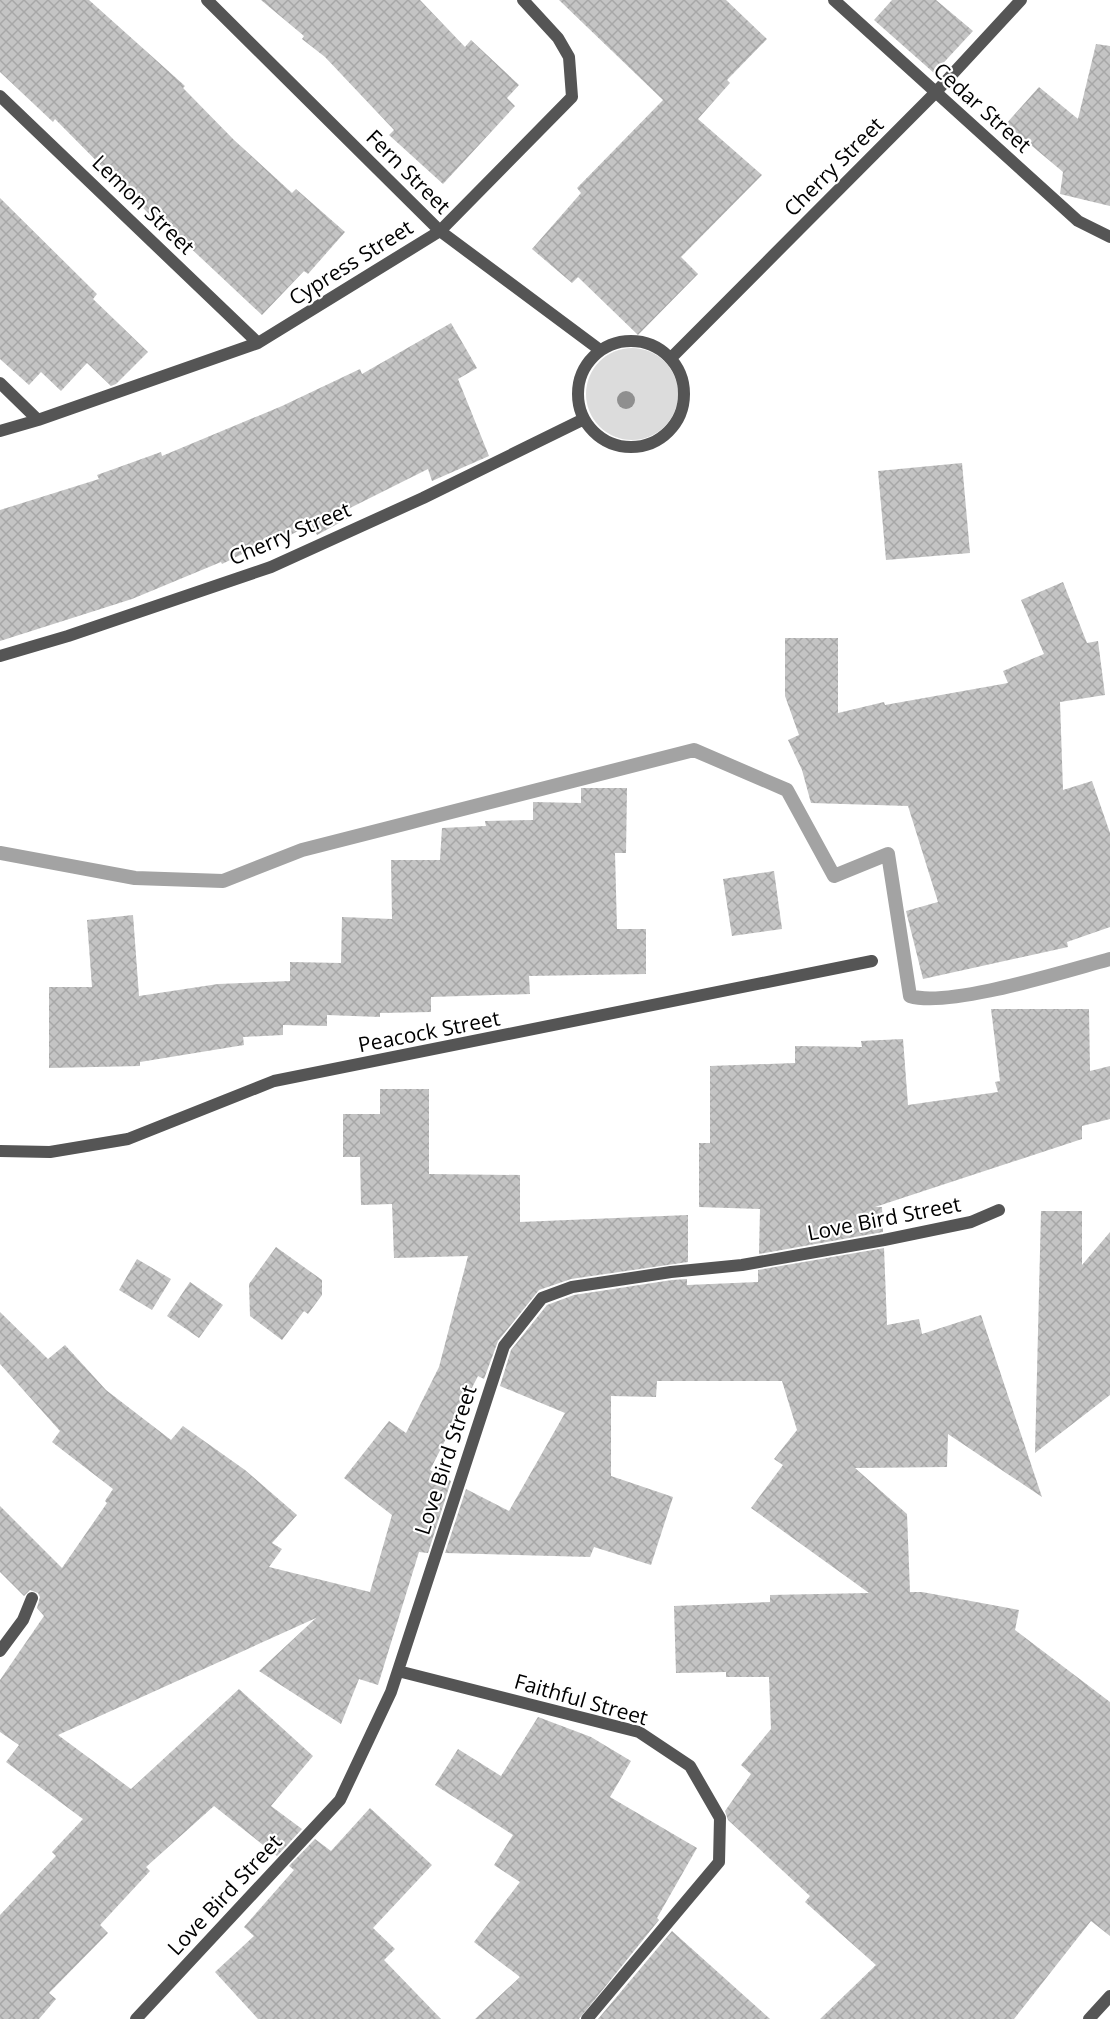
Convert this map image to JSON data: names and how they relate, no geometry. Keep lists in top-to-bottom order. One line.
{"streets":{"street":["Cedar Street","Cherry Street","Fern Street","Lemon Street","Cypress Street","Peacock Street","Love Bird Street","Faithful Street"]},"crossings":[["Cedar Street","Cherry Street"],["Cherry Street","Fern Street"],["Fern Street","Cypress Street"],["Lemon Street","Cypress Street"],["Love Bird Street","Faithful Street"]]}
